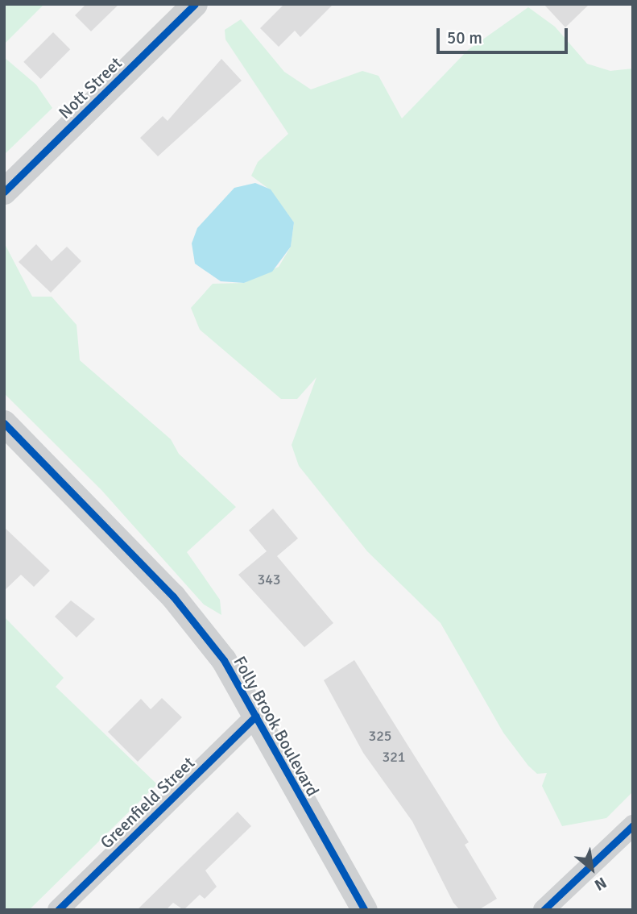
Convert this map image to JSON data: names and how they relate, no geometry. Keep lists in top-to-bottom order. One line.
{"streets":{"street":["Nott Street","Folly Brook Boulevard","Greenfield Street"]},"crossings":[["Folly Brook Boulevard","Greenfield Street"]],"house_numbers":["343","325","321"],"scale_bar":"50 m","north":"bottom right"}
